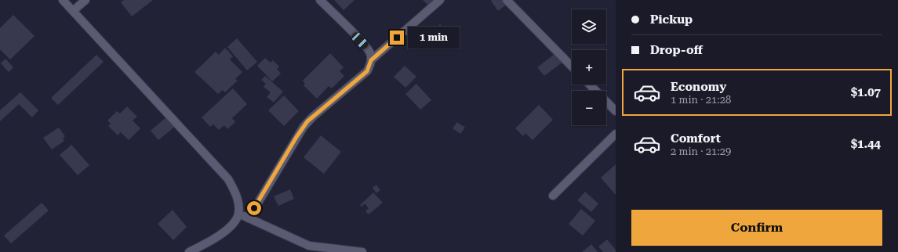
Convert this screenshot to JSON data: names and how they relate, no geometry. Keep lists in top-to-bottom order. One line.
{"page":{"banner":["Pickup","Drop-off"],"map_buttons":["+","−"],"bubble":"1 min","list":[{"name":"Economy","note":"1 min · 21:28","value":"$1.07"},{"name":"Comfort","note":"2 min · 21:29","value":"$1.44"}],"buttons":"Confirm"}}
